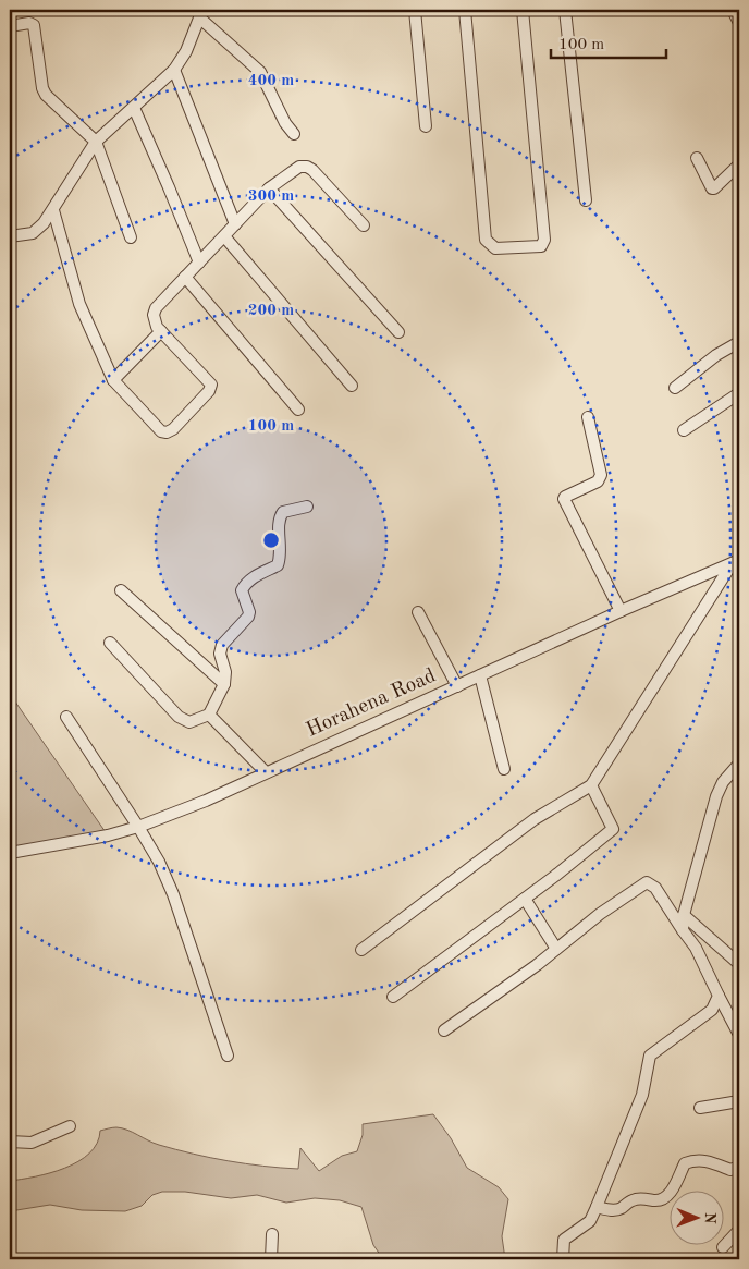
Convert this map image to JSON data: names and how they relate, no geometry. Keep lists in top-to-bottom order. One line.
{"streets":{"street":["Horahena Road"]},"scale_bar":"100 m","north":"right","rings":["400 m","300 m","200 m","100 m"]}
